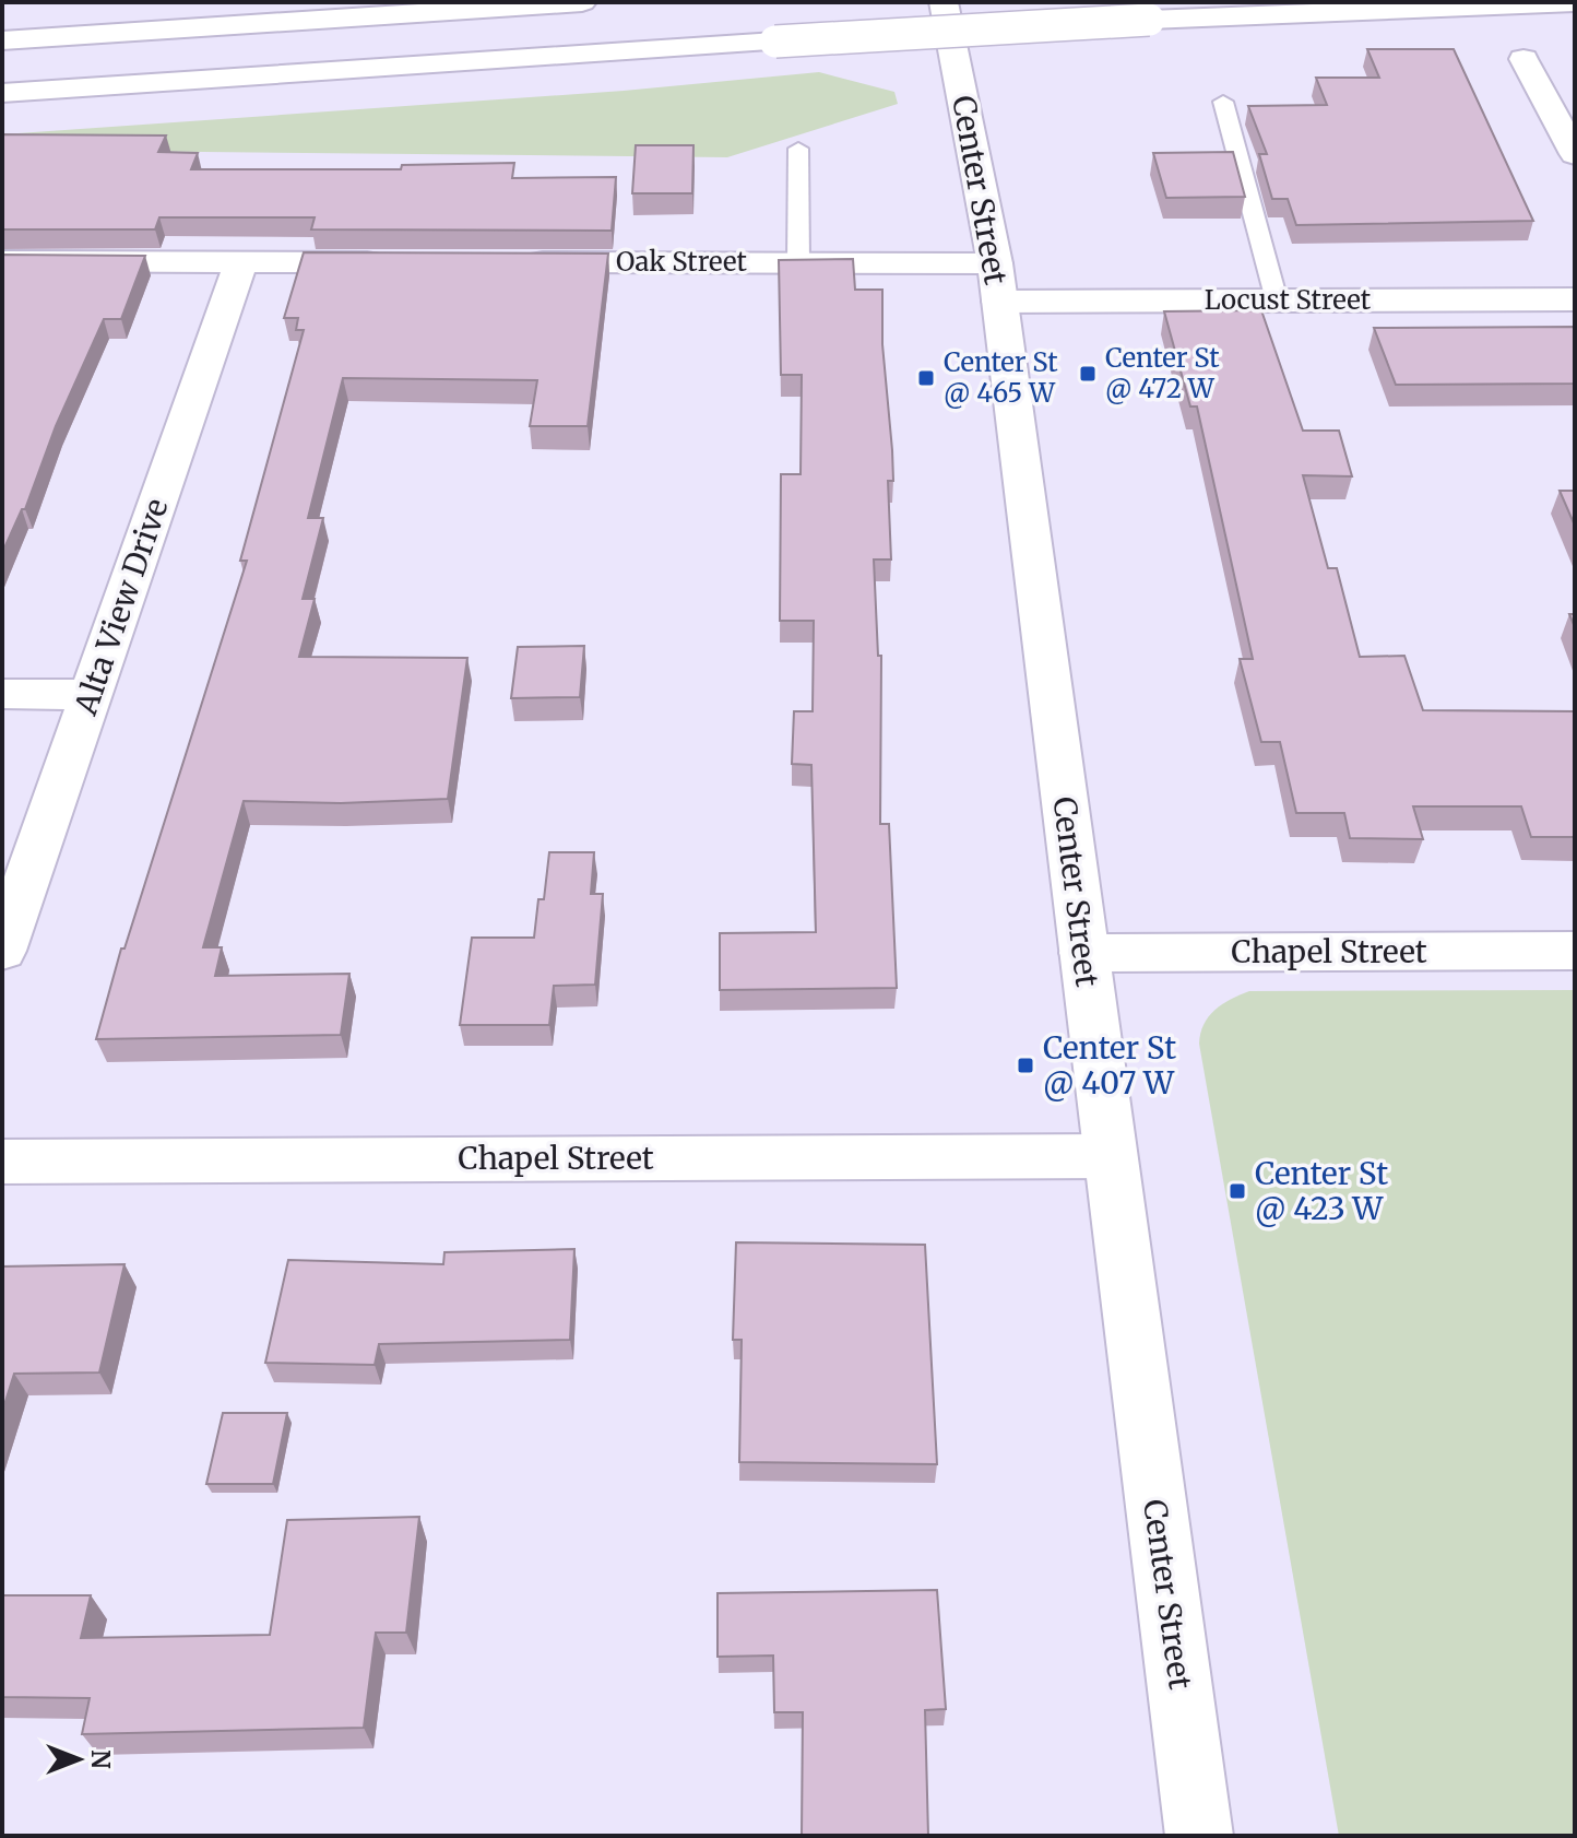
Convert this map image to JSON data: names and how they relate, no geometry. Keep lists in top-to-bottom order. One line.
{"streets":{"main road":["Center Street","Oak Street","Locust Street","Alta View Drive","Chapel Street"]},"crossings":[["Center Street","Oak Street"],["Center Street","Locust Street"],["Center Street","Chapel Street"],["Oak Street","Locust Street"]],"places":{"transit":["Center St @ 472 W","Center St @ 465 W","Center St @ 407 W","Center St @ 423 W"]},"north":"right"}
